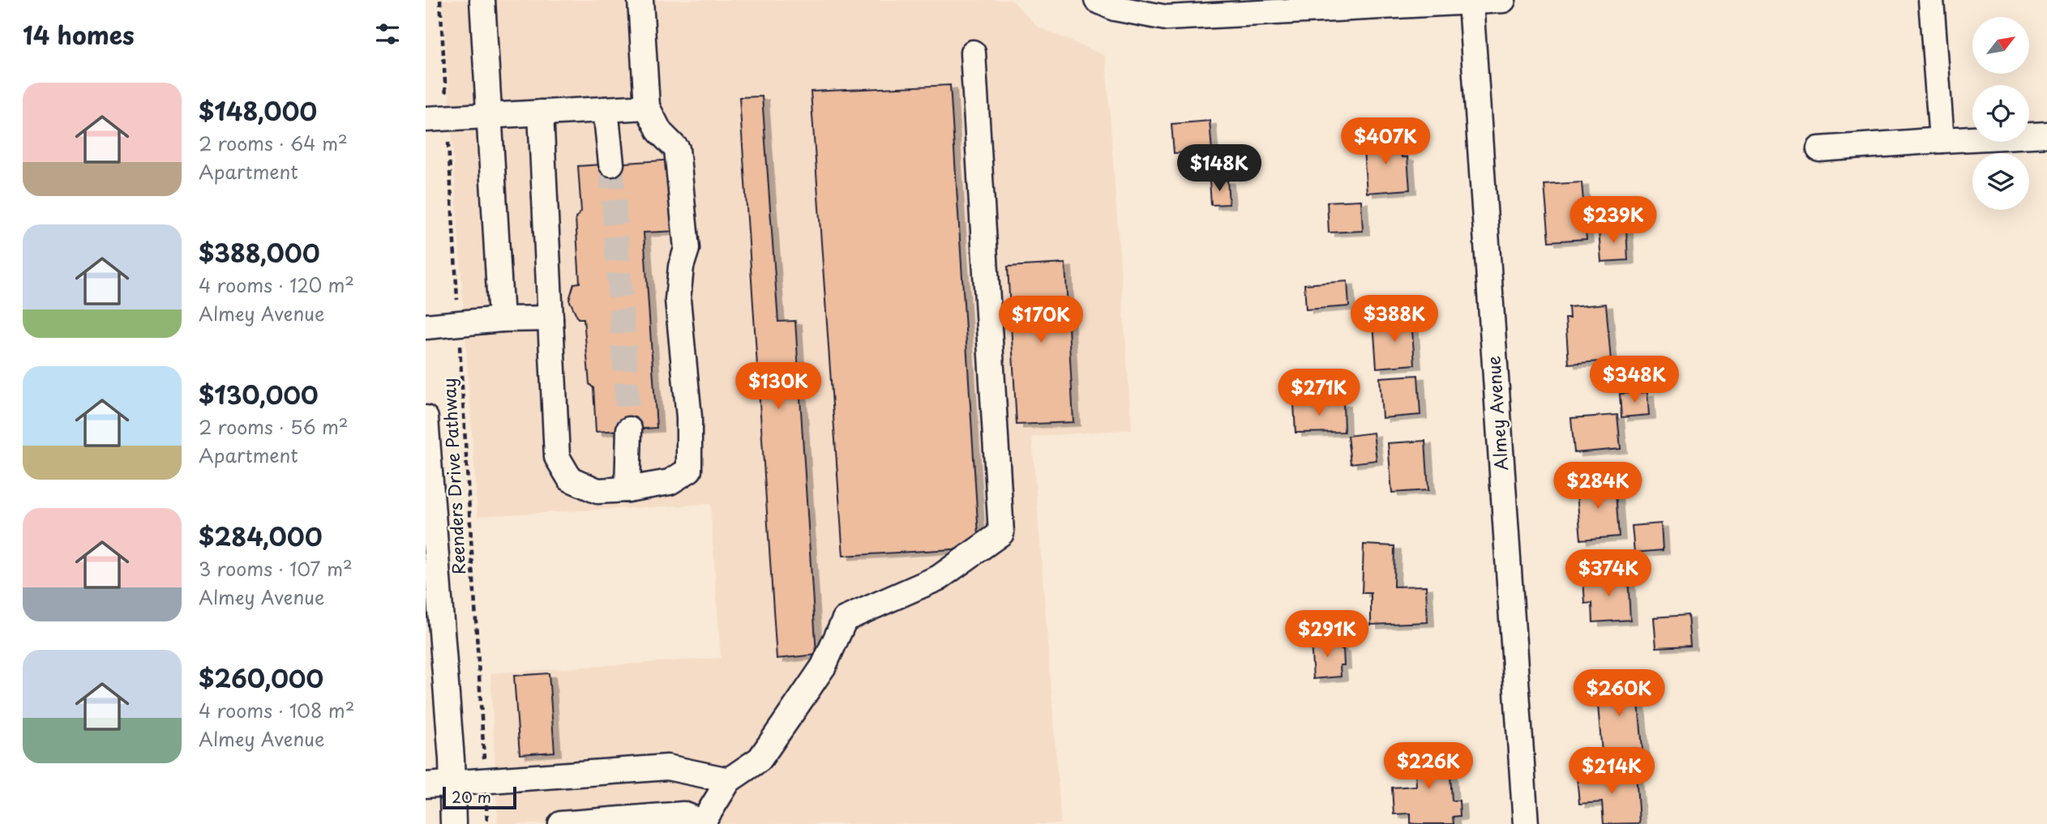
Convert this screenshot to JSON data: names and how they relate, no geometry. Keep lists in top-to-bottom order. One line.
{"streets":{"street":["Almey Avenue"],"path":["Reenders Drive Pathway"]},"scale_bar":"20 m","north":"top right","page":{"heading":"14 homes","list":[{"name":"$148,000","note":"2 rooms · 64 m² · Apartment"},{"name":"$388,000","note":"4 rooms · 120 m² · Almey Avenue"},{"name":"$130,000","note":"2 rooms · 56 m² · Apartment"},{"name":"$284,000","note":"3 rooms · 107 m² · Almey Avenue"},{"name":"$260,000","note":"4 rooms · 108 m² · Almey Avenue"}],"price":["$407K","$148K","$239K","$388K","$170K","$348K","$130K","$271K","$284K","$374K","$291K","$260K","$226K","$214K"],"scale":"20 m"}}
